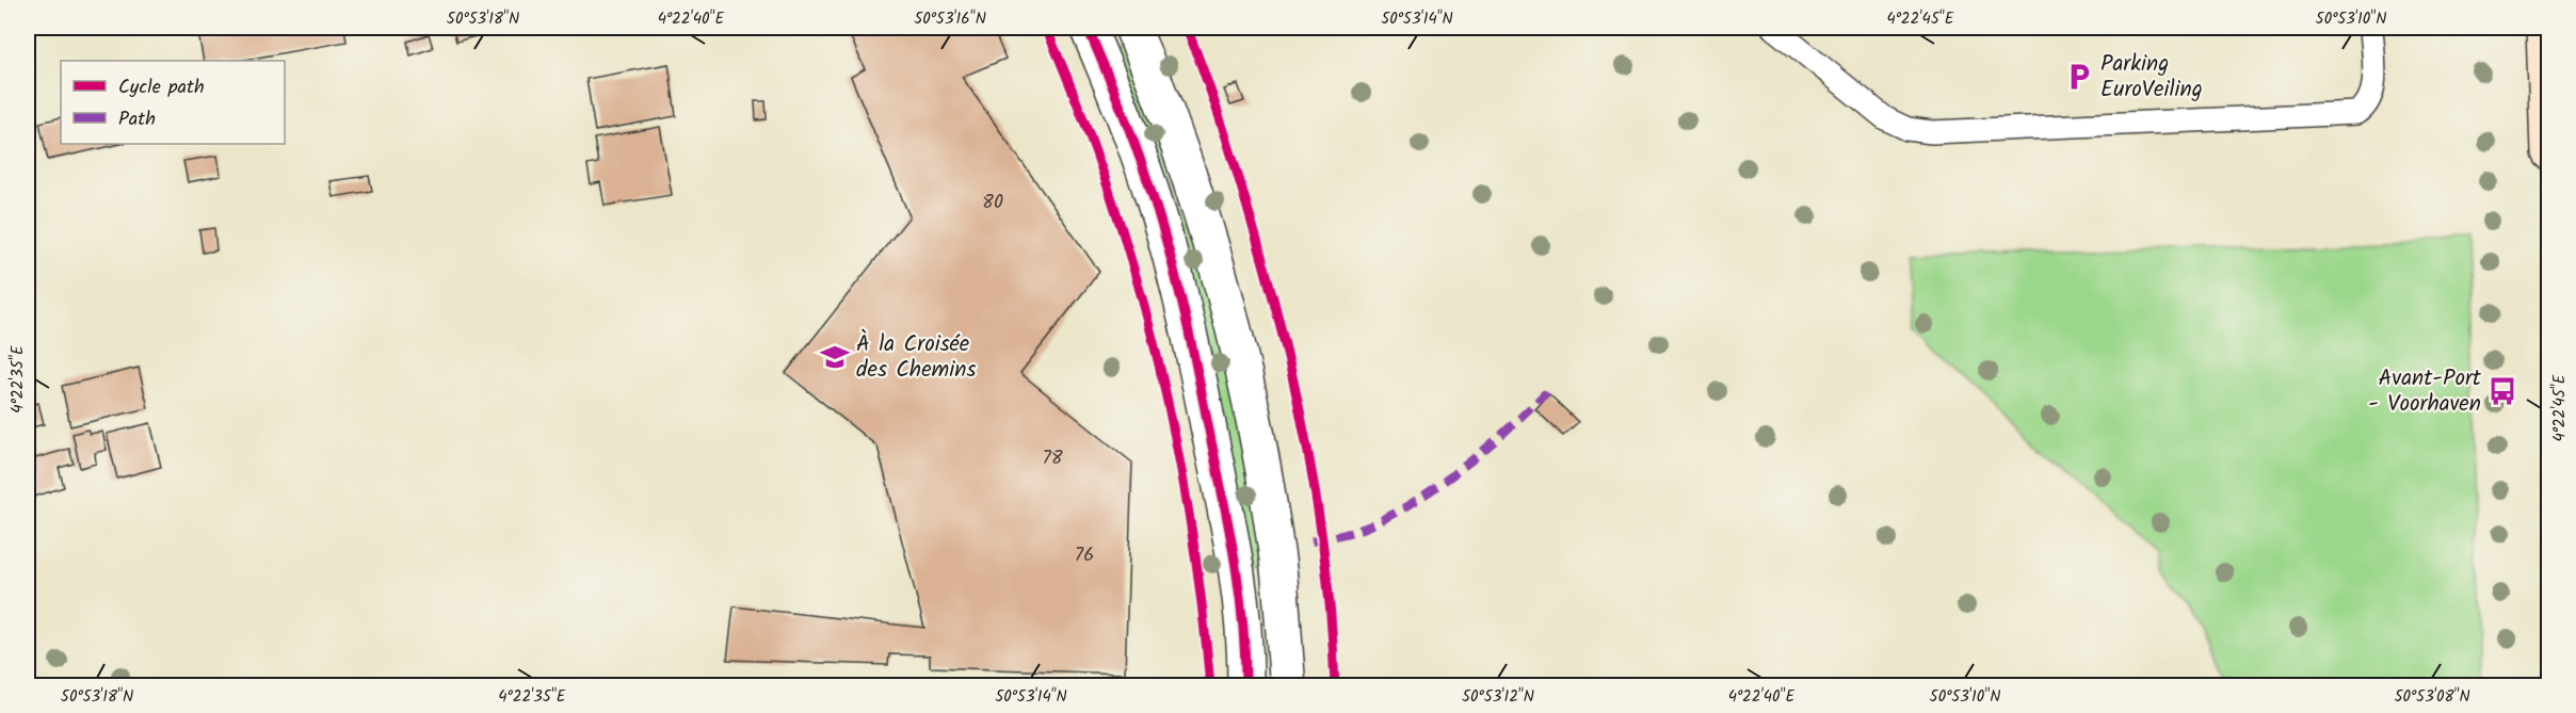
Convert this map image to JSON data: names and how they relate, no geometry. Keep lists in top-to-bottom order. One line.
{"places":{"parking":["Parking EuroVeiling"],"school or university":["À la Croisée des Chemins"],"bus stop":["Avant-Port - Voorhaven"]},"house_numbers":["80","78","76"],"legend":["Cycle path","Path"],"coordinates":["50°53'18\"N","4°22'40\"E","50°53'16\"N","50°53'14\"N","4°22'45\"E","50°53'10\"N","4°22'35\"E","50°53'12\"N","50°53'08\"N"]}
